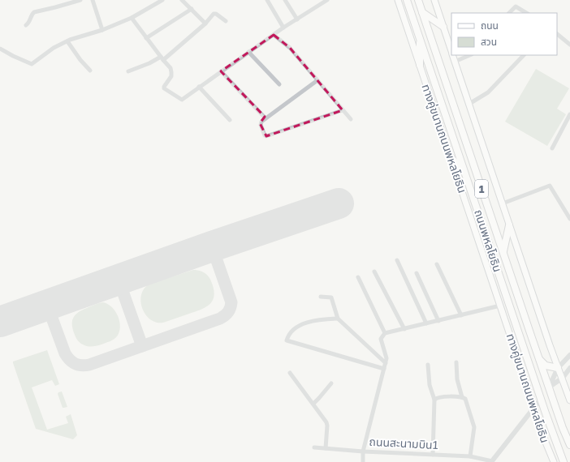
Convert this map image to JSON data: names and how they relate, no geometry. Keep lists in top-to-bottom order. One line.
{"streets":{"highway":["1","ถนนพหลโยธิน"],"main road":["ทางคู่ขนานถนนพหลโยธิน"],"street":["ถนนสะนามบิน1"]},"legend":["ถนน","สวน"]}
